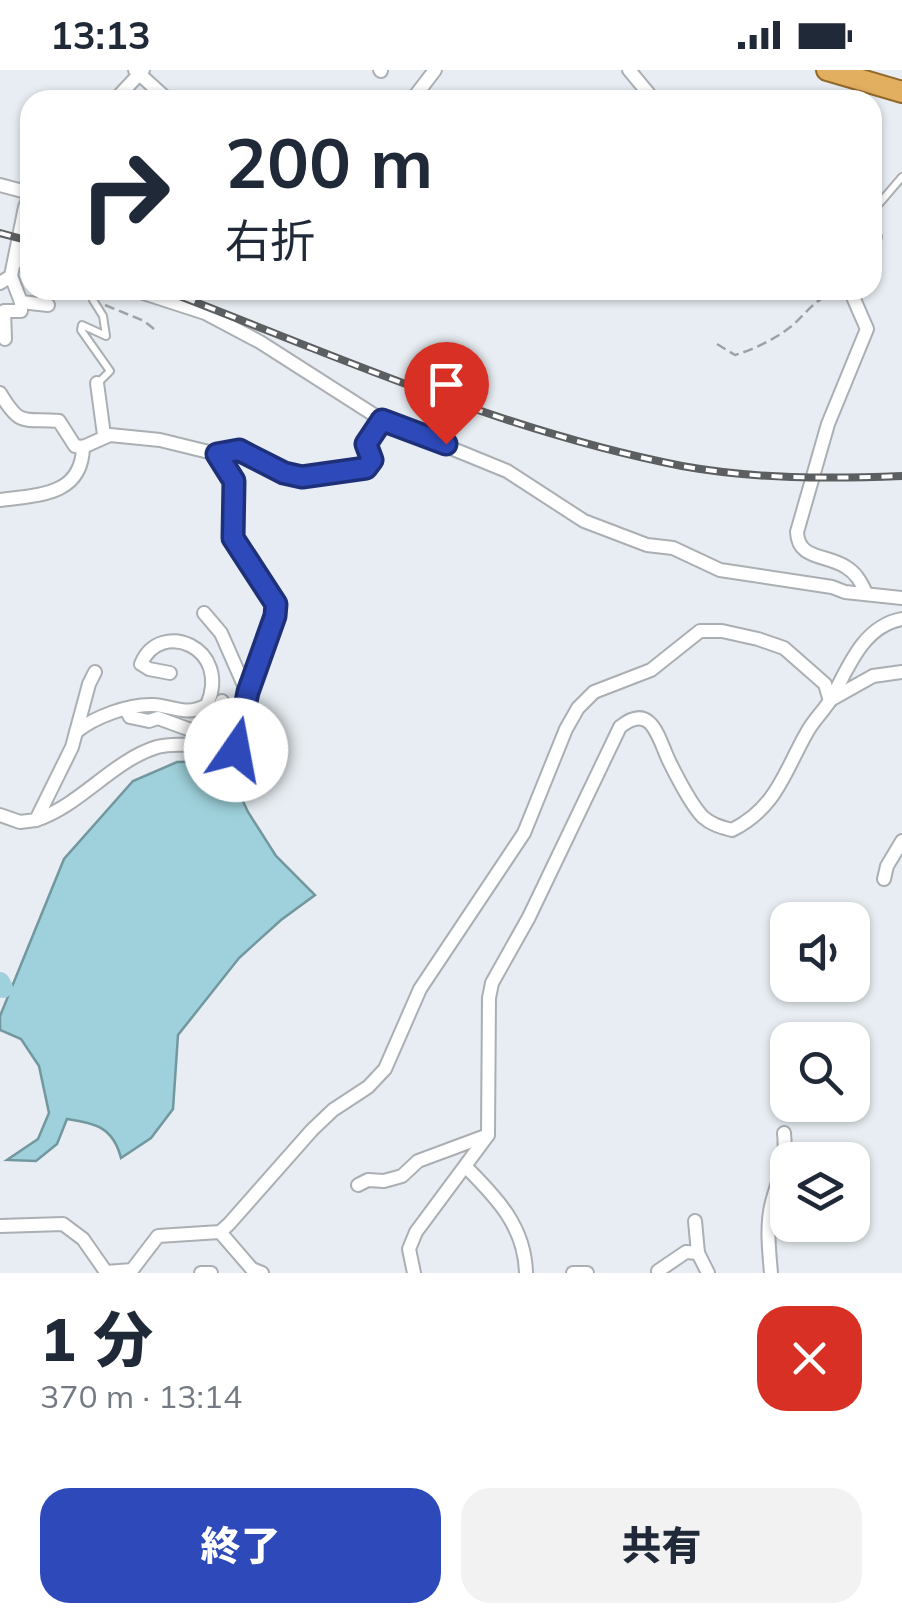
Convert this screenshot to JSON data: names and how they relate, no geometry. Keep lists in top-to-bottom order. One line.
{"page":{"status":"13:13","turn":["200 m","右折"],"heading":["1 分","370 m · 13:14"],"buttons":["終了","共有"]}}
